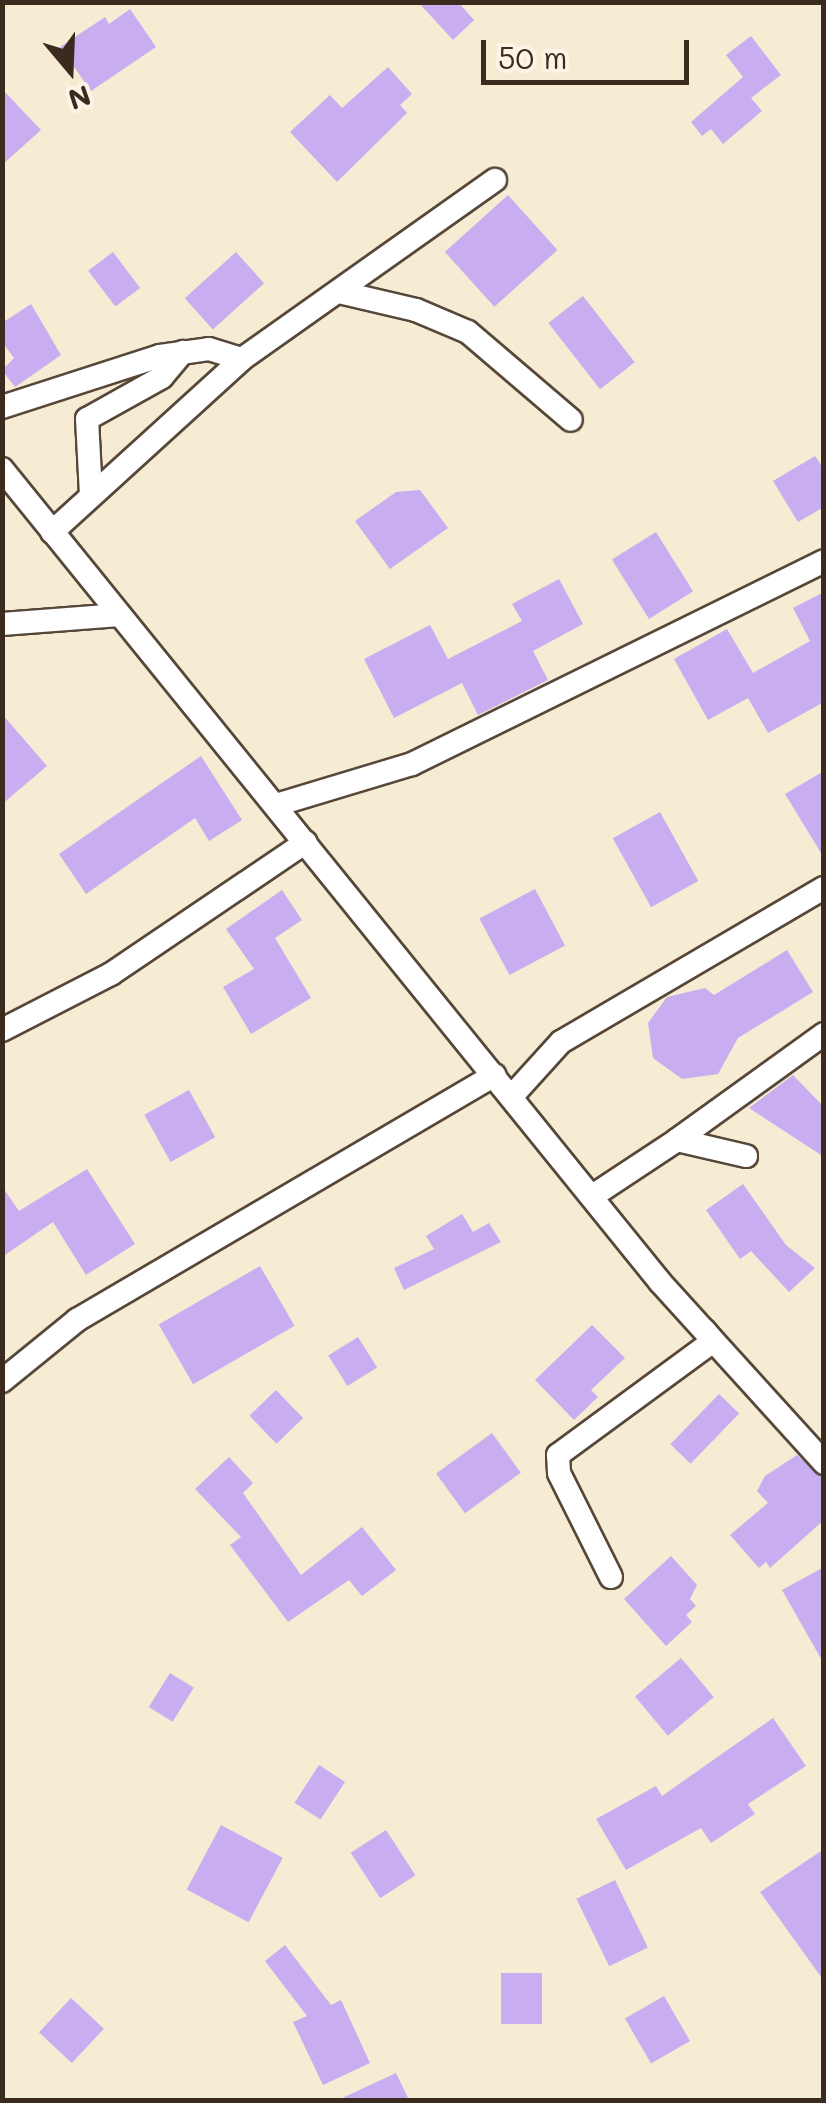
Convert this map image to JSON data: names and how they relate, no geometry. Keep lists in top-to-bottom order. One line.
{"scale_bar":"50 m","north":"bottom"}
